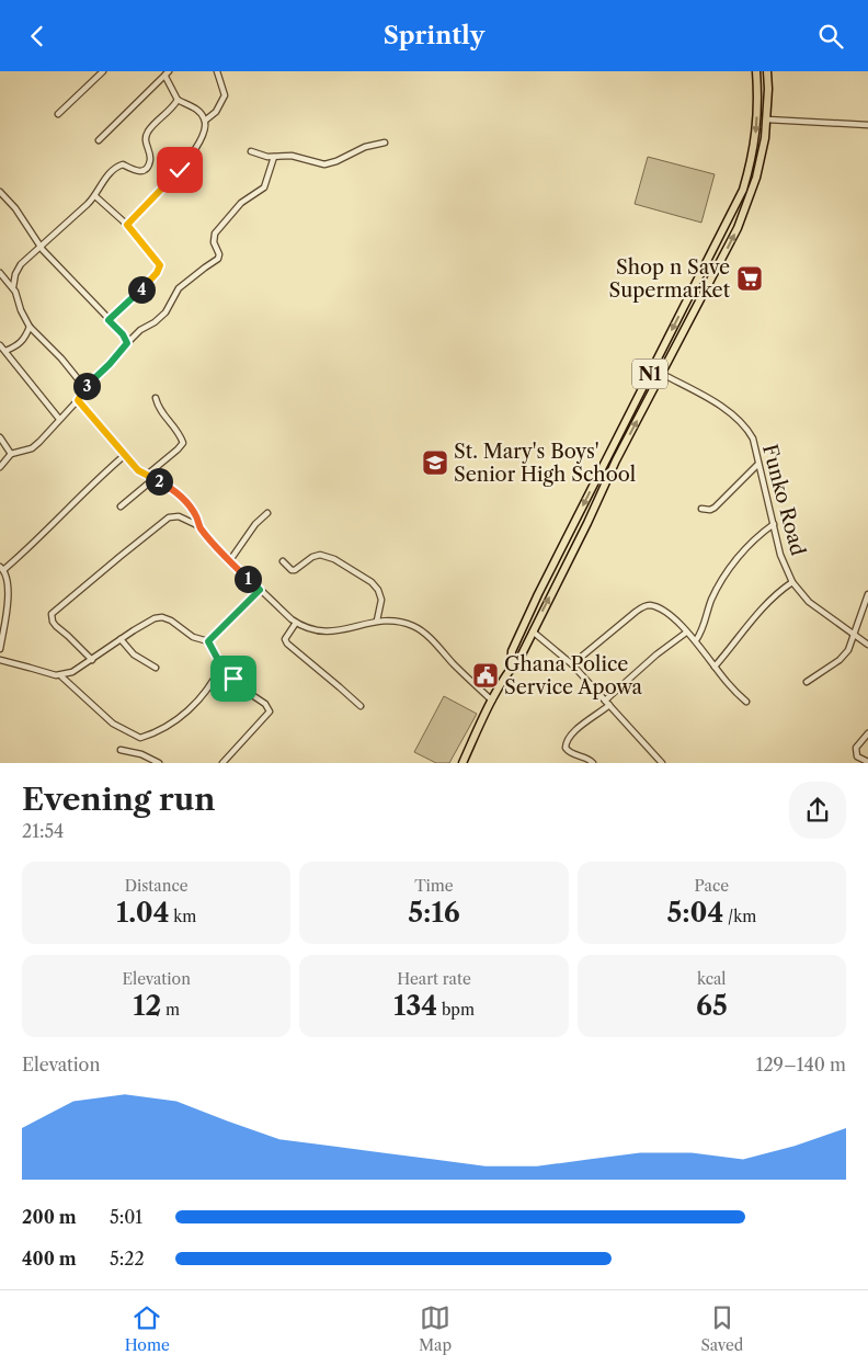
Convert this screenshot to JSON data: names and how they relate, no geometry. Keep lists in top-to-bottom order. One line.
{"streets":{"highway":["N1"],"street":["Funko Road"]},"crossings":[["N1","Funko Road"]],"places":{"supermarket":["Shop n Save Supermarket"],"school or university":["St. Mary's Boys' Senior High School"],"public building":["Ghana Police Service Apowa"]},"page":{"header":"Sprintly","pins":["4","3","2","1"],"heading":["Evening run","21:54"],"stats":[["Distance","1.04 km"],["Time","5:16"],["Pace","5:04 /km"],["Elevation","12 m"],["Heart rate","134 bpm"],["kcal","65"]],"chart":["Elevation","129–140 m"],"list":[{"name":"200 m","note":"5:01"},{"name":"400 m","note":"5:22"}],"tabs":["Home","Map","Saved"]}}
